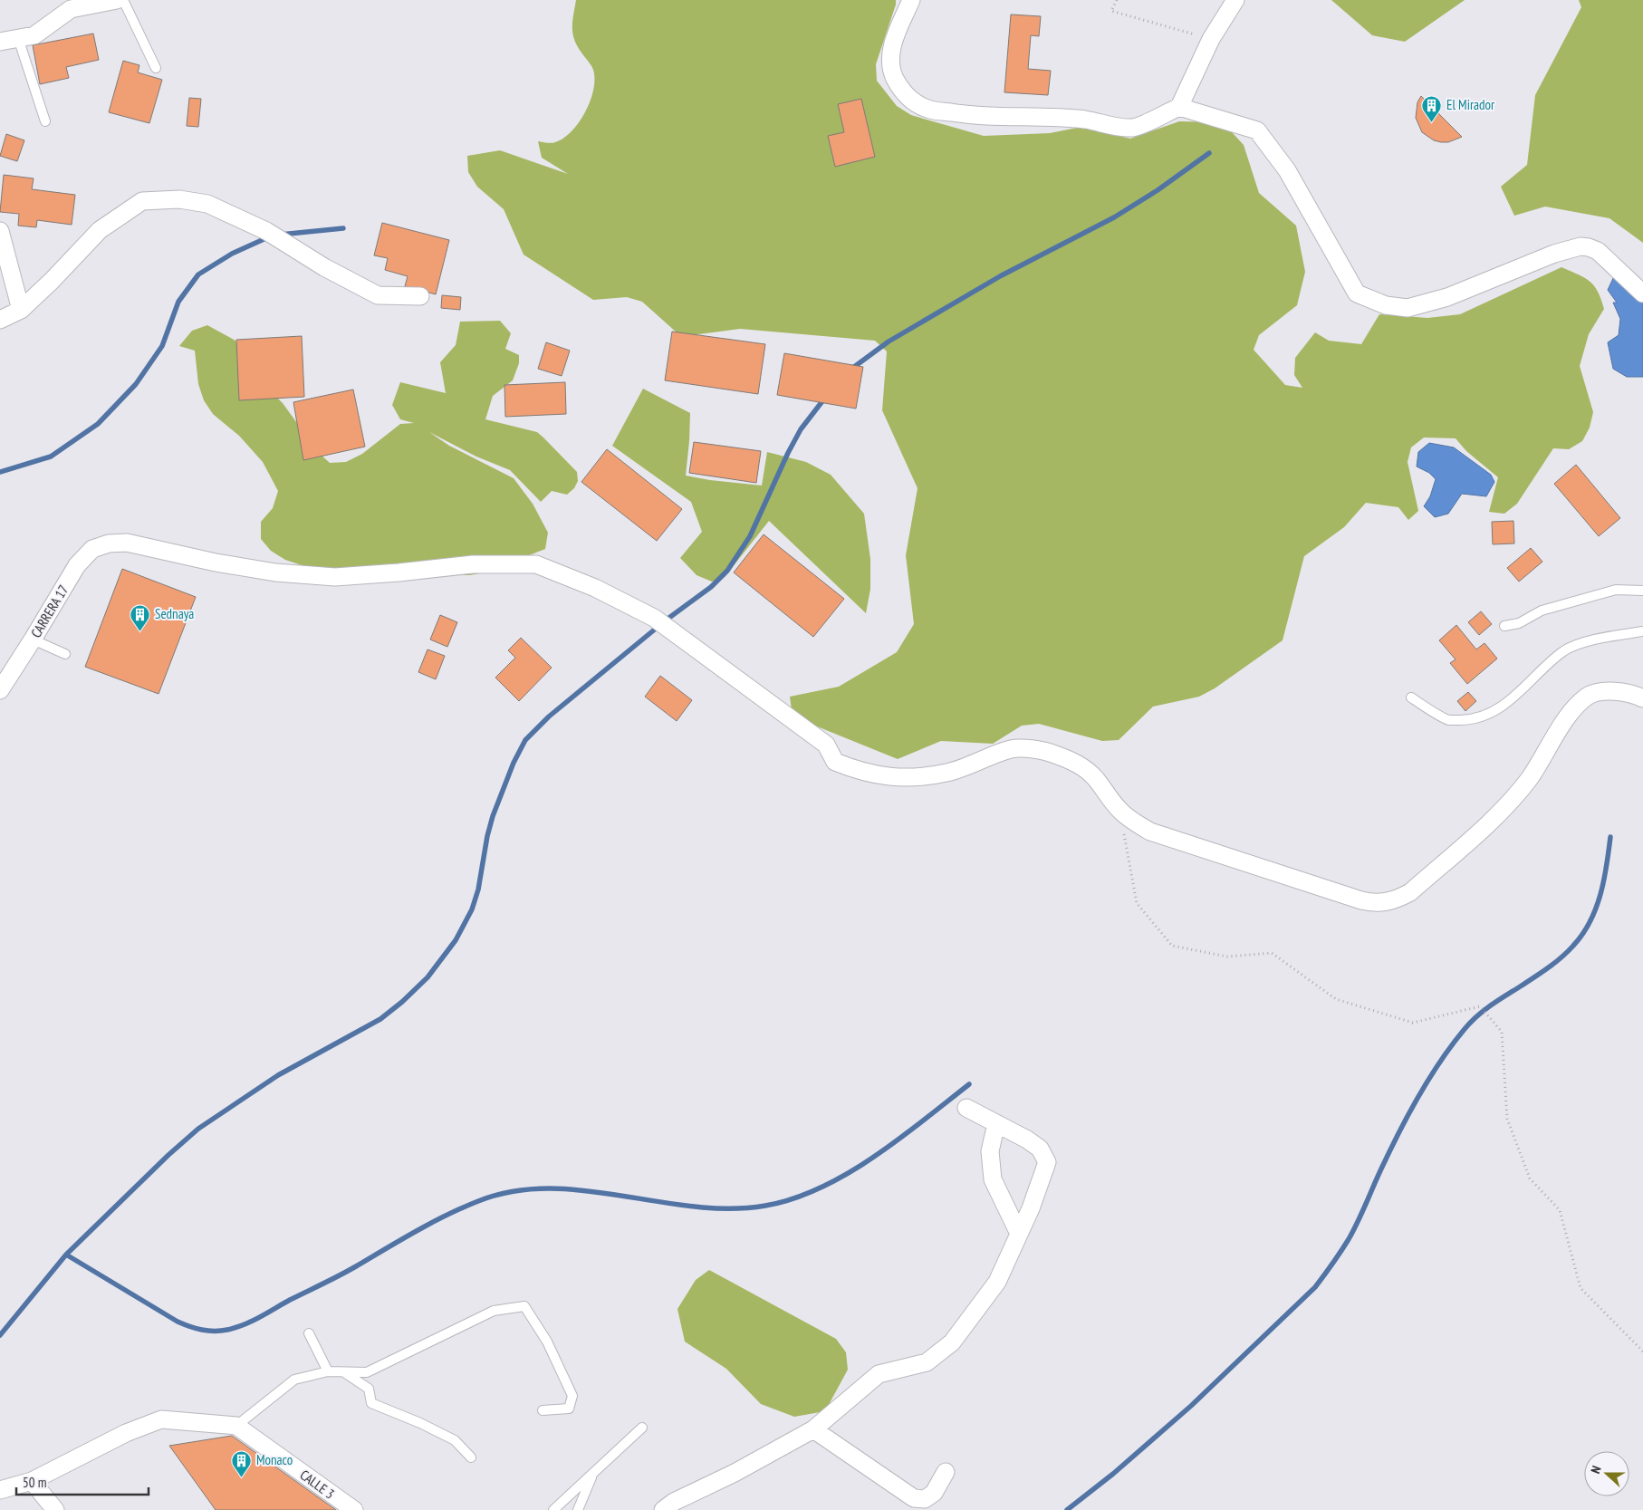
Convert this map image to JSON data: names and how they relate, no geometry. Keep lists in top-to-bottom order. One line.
{"streets":{"street":["CARRERA 17","CALLE 3"]},"places":{"building":["El Mirador","Sednaya","Monaco"]},"scale_bar":"50 m","north":"left"}
